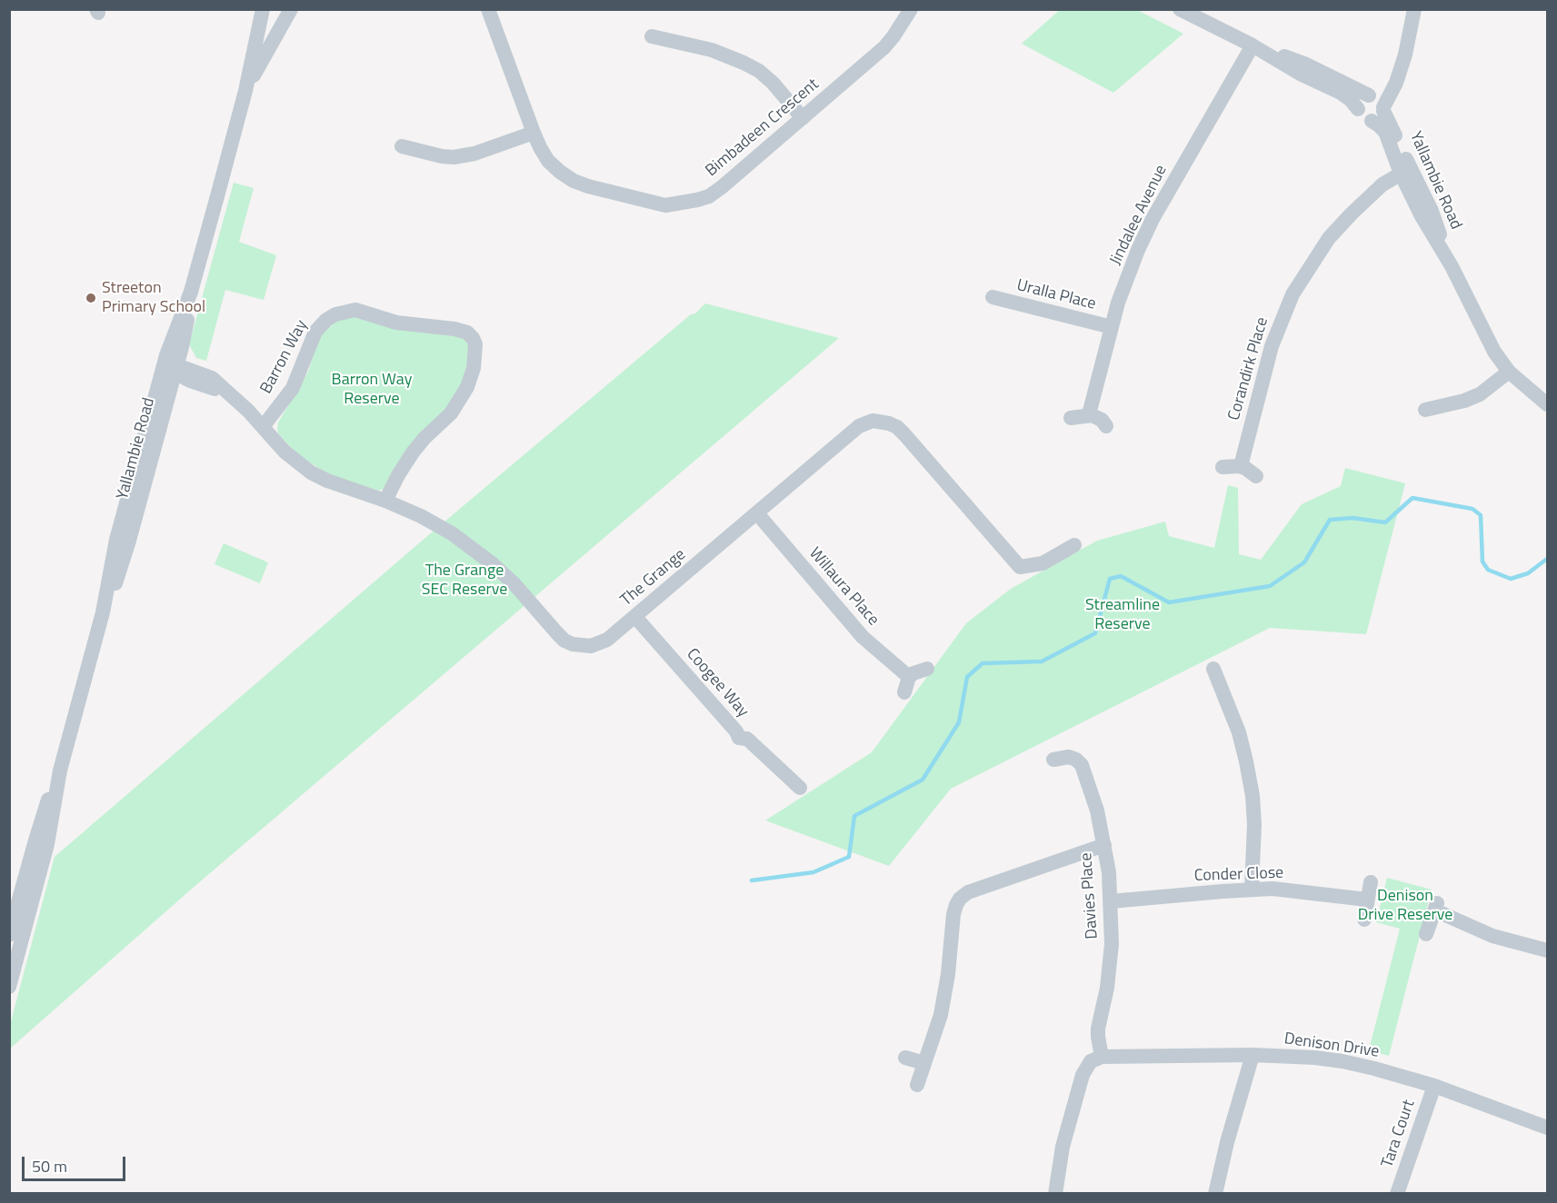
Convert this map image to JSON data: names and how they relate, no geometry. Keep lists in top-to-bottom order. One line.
{"streets":{"street":["Bimbadeen Crescent","Yallambie Road","Jindalee Avenue","Uralla Place","Barron Way","Corandirk Place","The Grange","Willaura Place","Coogee Way","Conder Close","Davies Place","Denison Drive","Tara Court"]},"crossings":[["Yallambie Road","Jindalee Avenue"],["Yallambie Road","Corandirk Place"],["Yallambie Road","The Grange"],["Jindalee Avenue","Uralla Place"],["Barron Way","The Grange"],["The Grange","Willaura Place"],["The Grange","Coogee Way"],["Conder Close","Davies Place"],["Davies Place","Denison Drive"],["Denison Drive","Tara Court"]],"parks":["Barron Way Reserve","The Grange SEC Reserve","Streamline Reserve","Denison Drive Reserve"],"places":["Streeton Primary School"],"scale_bar":"50 m"}
